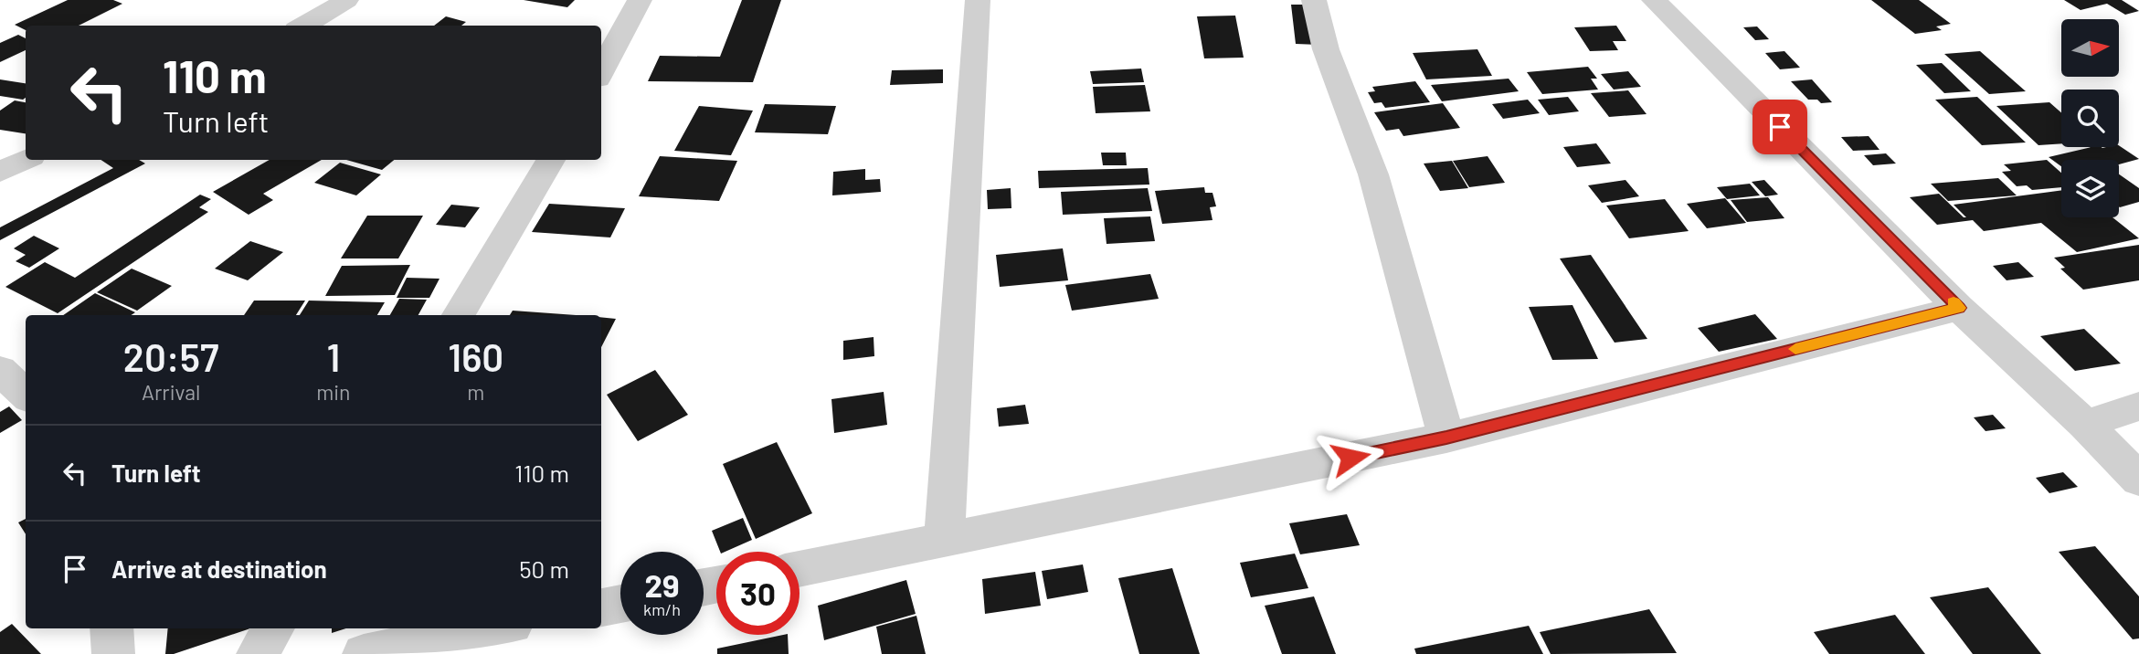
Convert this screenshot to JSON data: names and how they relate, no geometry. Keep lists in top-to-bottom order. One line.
{"north":"right","page":{"turn":["110 m","Turn left"],"eta":["20:57","Arrival","1","min","160","m"],"list":[{"name":"Turn left","value":"110 m"},{"name":"Arrive at destination","value":"50 m"}],"speed":"29 km/h","limit":"30"}}
